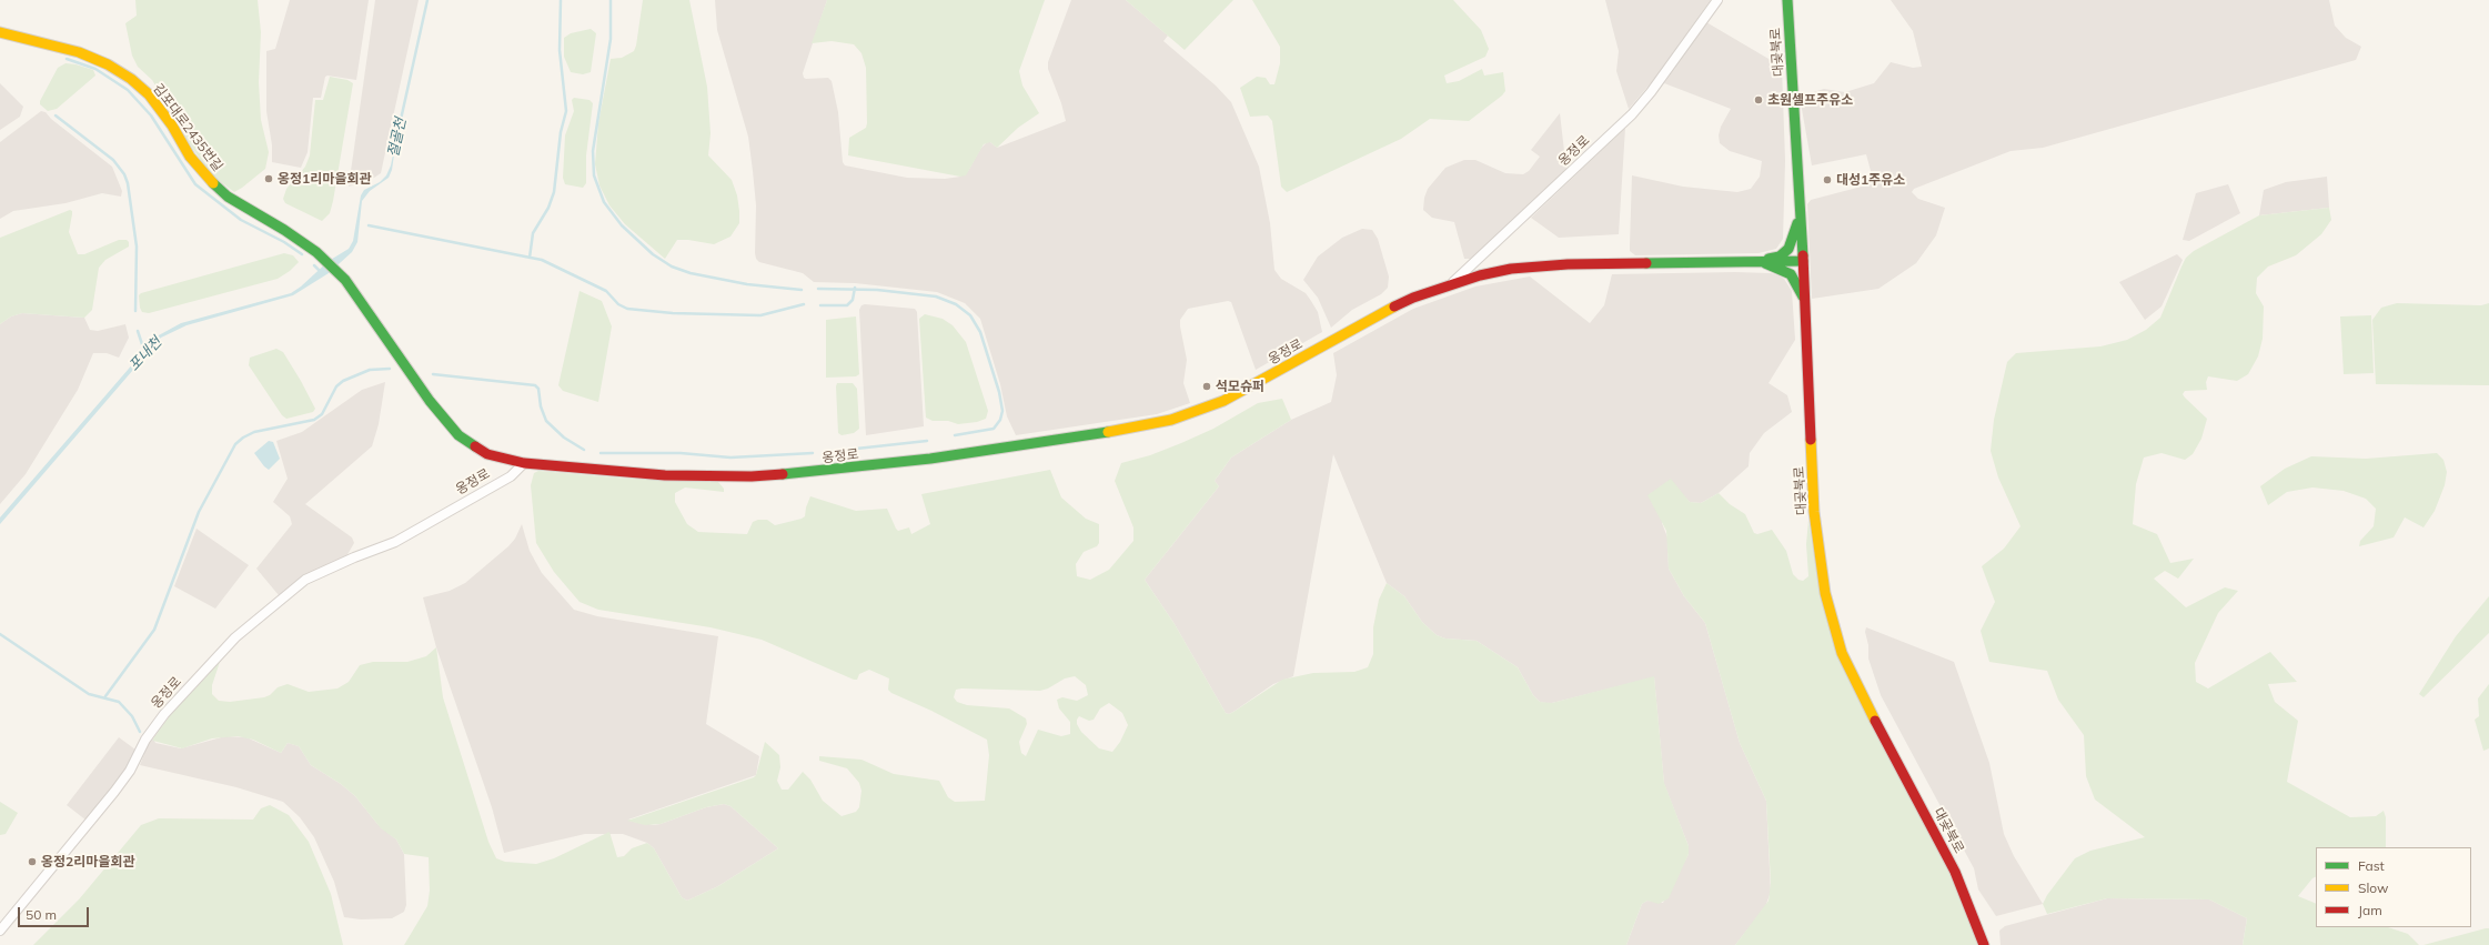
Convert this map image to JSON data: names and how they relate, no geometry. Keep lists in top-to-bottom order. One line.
{"streets":{"street":["대곶북로","김포대로2435번길","옹정로"]},"crossings":[["김포대로2435번길","옹정로"]],"water":["절골천","포내천"],"places":["초원셀프주유소","옹정1리마을회관","대성1주유소","석모슈퍼","옹정2리마을회관"],"legend":["Fast","Slow","Jam"],"scale_bar":"50 m"}
